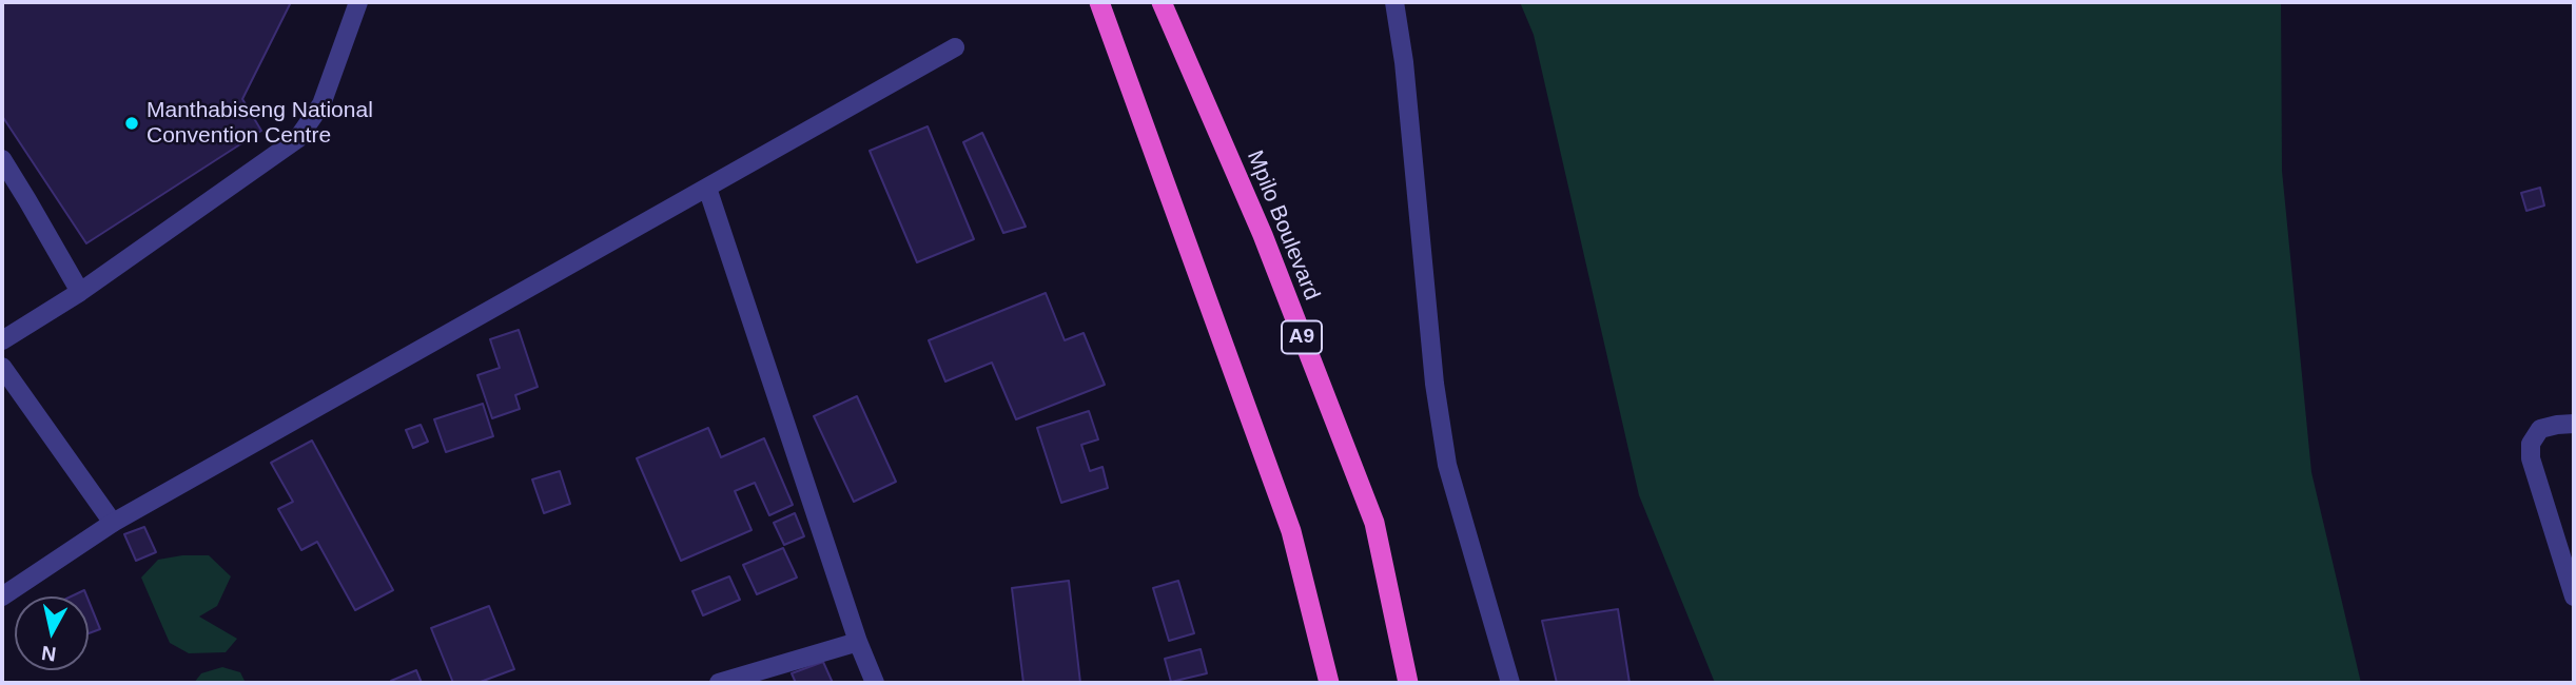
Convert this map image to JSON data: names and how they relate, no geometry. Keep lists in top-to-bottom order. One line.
{"streets":{"highway":["Mpilo Boulevard","A9"]},"places":["Manthabiseng National Convention Centre"],"north":"bottom"}
